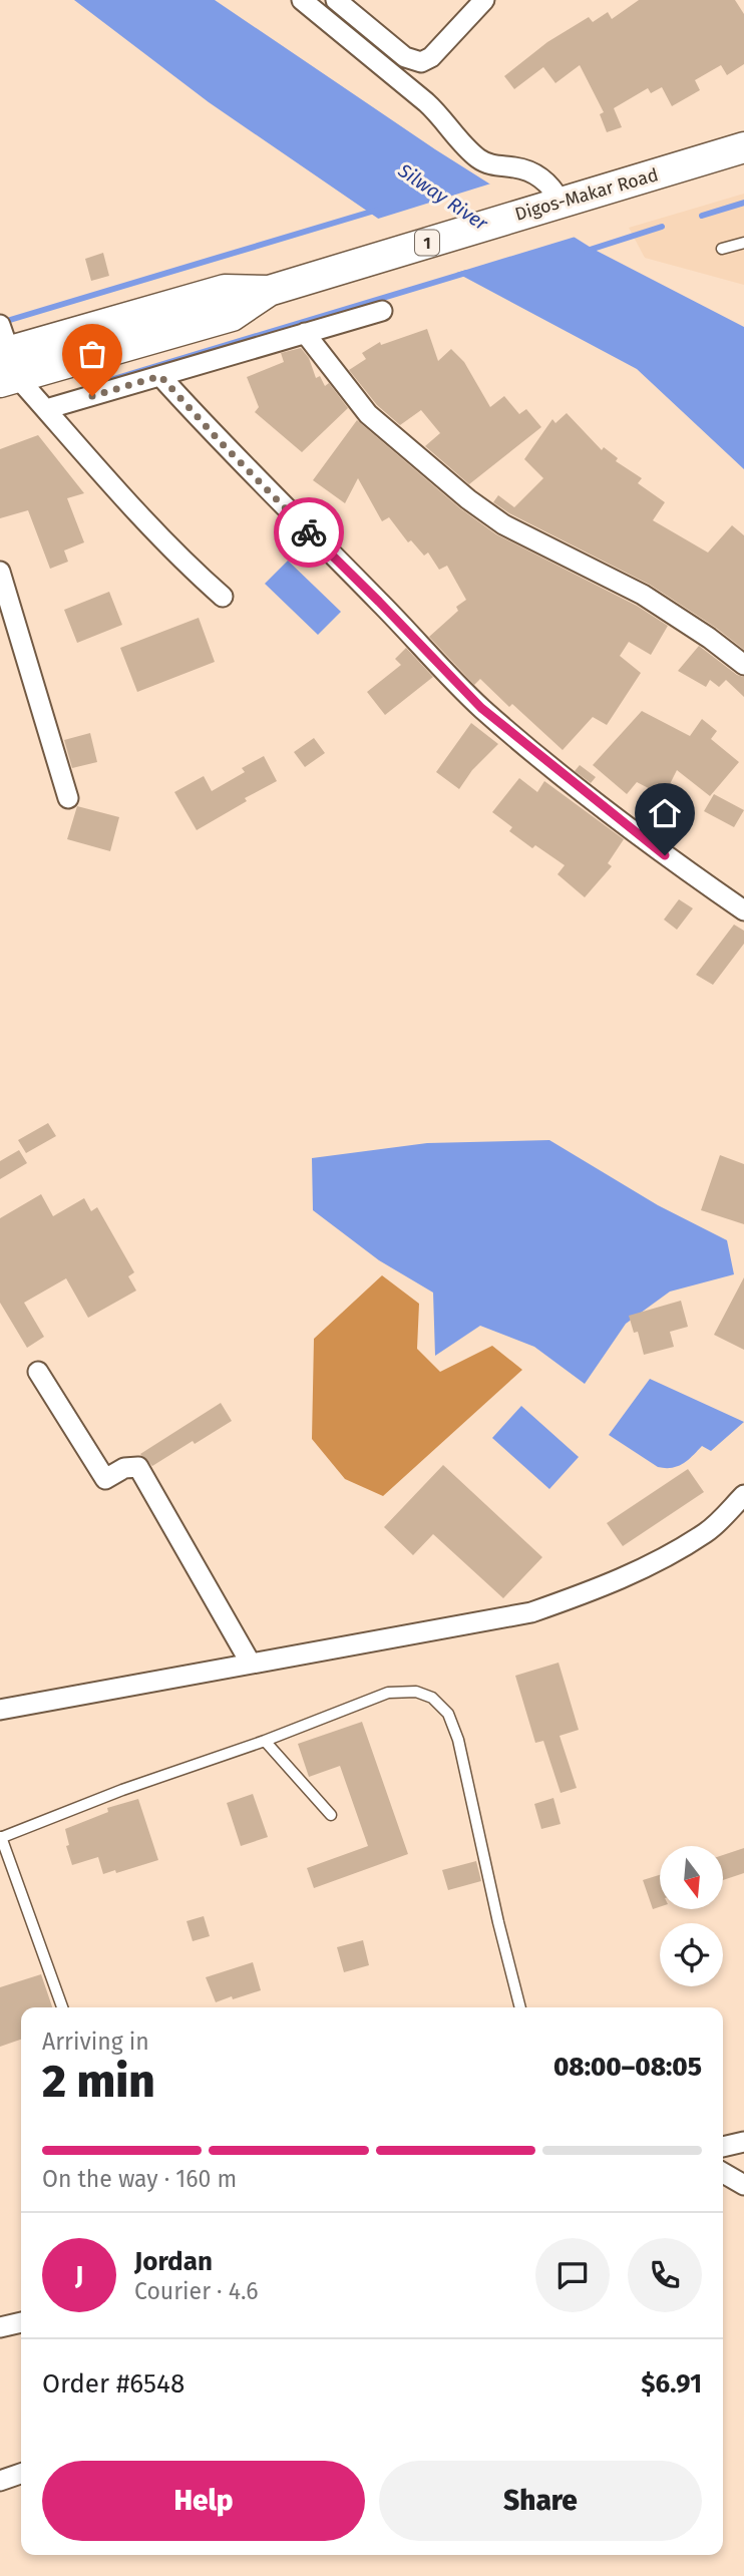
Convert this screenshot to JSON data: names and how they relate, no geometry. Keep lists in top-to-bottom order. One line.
{"streets":{"main road":["Digos-Makar Road","1"]},"water":["Silway River"],"north":"bottom","page":{"heading":["2 min","Arriving in","08:00–08:05"],"panel":["Jordan","Courier · 4.6","Order #6548","$6.91"],"bar":"On the way · 160 m","round":"J","buttons":["Help","Share"]}}
